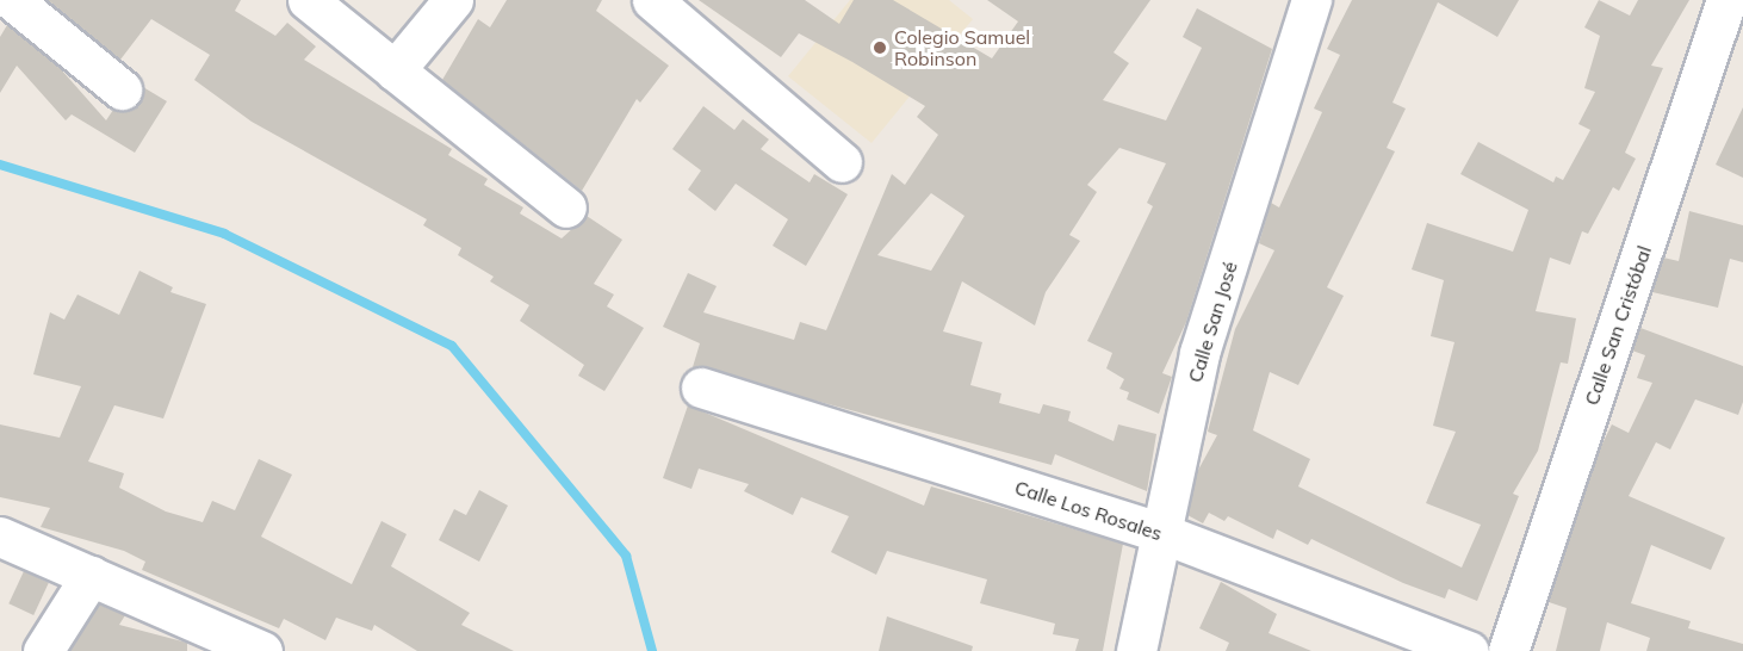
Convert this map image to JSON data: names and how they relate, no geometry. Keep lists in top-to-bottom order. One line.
{"streets":{"street":["Calle San José","Calle San Cristóbal","Calle Los Rosales"]},"crossings":[["Calle San José","Calle Los Rosales"]],"places":["Colegio Samuel Robinson"]}
